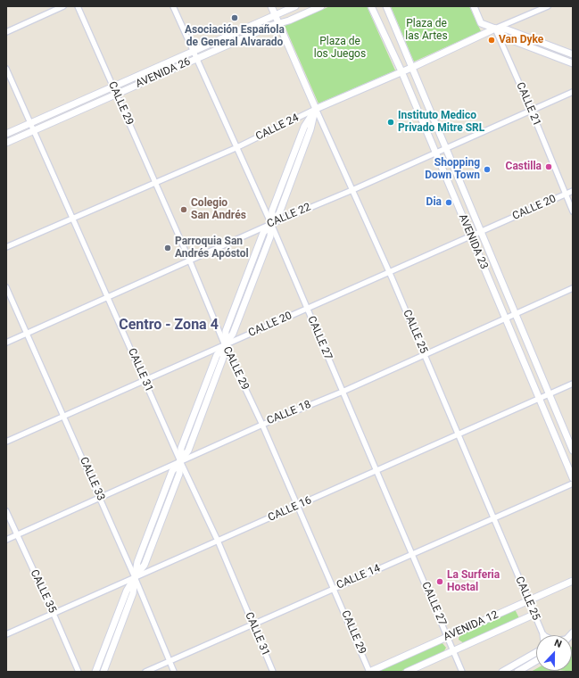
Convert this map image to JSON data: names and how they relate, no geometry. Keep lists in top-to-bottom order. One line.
{"streets":{"main road":["AVENIDA 26","CALLE 24","AVENIDA 23","CALLE 25","AVENIDA 12"],"street":["CALLE 29","CALLE 21","CALLE 20","CALLE 22","CALLE 27","CALLE 31","CALLE 18","CALLE 33","CALLE 16","CALLE 14","CALLE 35"]},"crossings":[["AVENIDA 26","CALLE 29"],["AVENIDA 26","CALLE 25"],["AVENIDA 26","CALLE 27"],["AVENIDA 26","CALLE 31"],["CALLE 29","CALLE 24"],["CALLE 29","CALLE 20"],["CALLE 29","CALLE 22"],["CALLE 29","CALLE 18"],["CALLE 29","CALLE 16"],["CALLE 29","CALLE 14"],["CALLE 29","AVENIDA 12"],["CALLE 21","CALLE 24"],["CALLE 21","CALLE 20"],["CALLE 21","CALLE 22"],["CALLE 24","AVENIDA 23"],["CALLE 24","CALLE 25"],["CALLE 24","CALLE 27"],["CALLE 24","CALLE 31"],["CALLE 20","AVENIDA 23"],["CALLE 20","CALLE 25"],["CALLE 20","CALLE 27"],["CALLE 20","CALLE 31"],["CALLE 20","CALLE 33"],["CALLE 22","AVENIDA 23"],["CALLE 22","CALLE 25"],["CALLE 22","CALLE 27"],["CALLE 22","CALLE 31"],["CALLE 22","CALLE 33"],["AVENIDA 23","CALLE 18"],["AVENIDA 23","CALLE 16"],["CALLE 25","CALLE 18"],["CALLE 25","CALLE 16"],["CALLE 25","CALLE 14"],["CALLE 25","AVENIDA 12"],["CALLE 27","CALLE 18"],["CALLE 27","CALLE 16"],["CALLE 27","CALLE 14"],["CALLE 27","AVENIDA 12"],["CALLE 31","CALLE 18"],["CALLE 31","CALLE 16"],["CALLE 31","CALLE 14"],["CALLE 18","CALLE 33"],["CALLE 18","CALLE 35"],["CALLE 33","CALLE 16"],["CALLE 33","CALLE 14"],["CALLE 16","CALLE 35"]],"districts":["Centro - Zona 4"],"parks":["Plaza de las Artes","Plaza de los Juegos"],"places":["Asociación Española de General Alvarado","Van Dyke","Instituto Medico Privado Mitre SRL","Castilla","Shopping Down Town","Dia","Colegio San Andrés","Parroquia San Andrés Apóstol","La Surferia Hostal"],"north":"top"}
